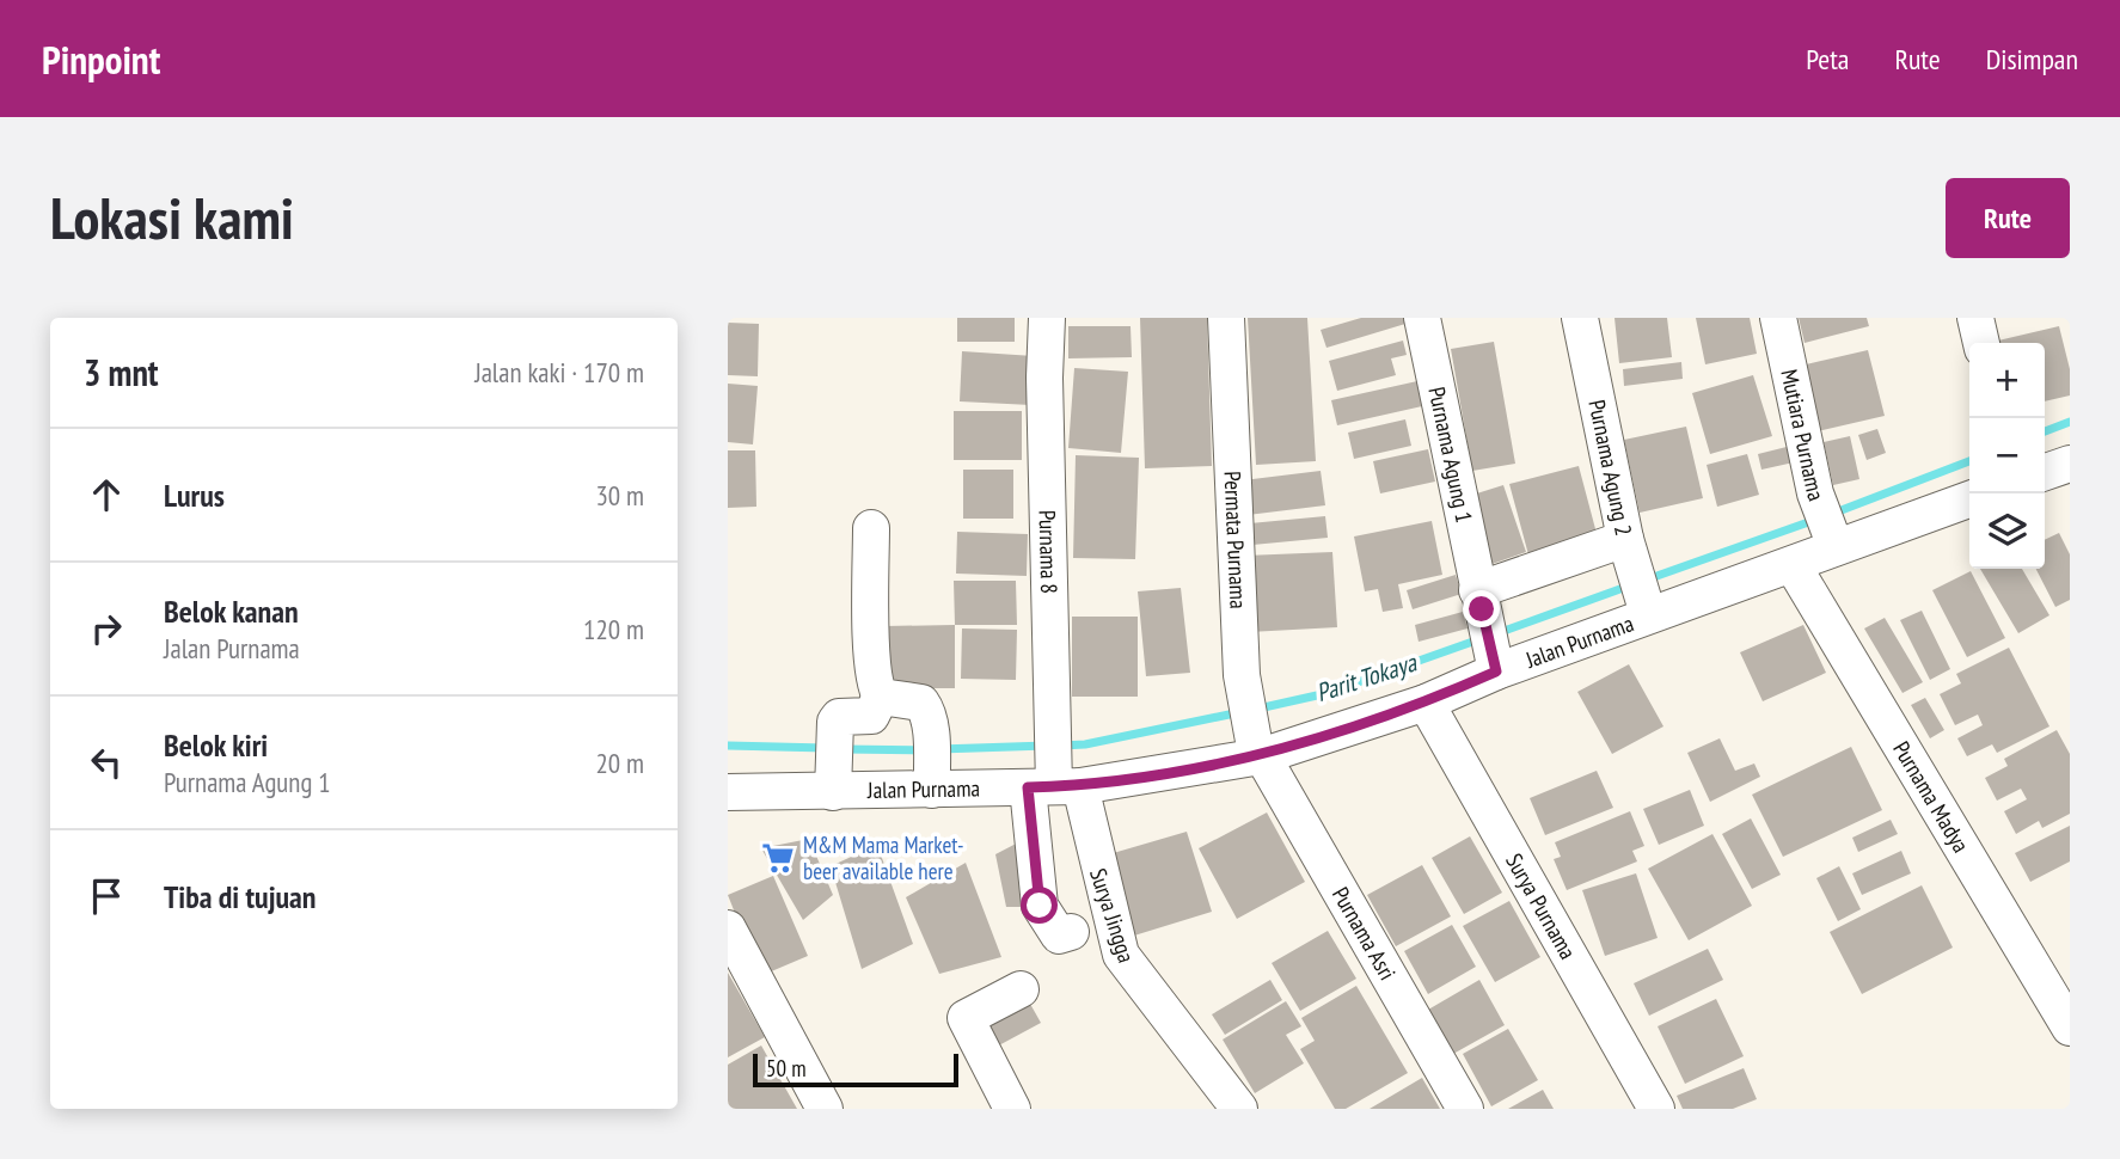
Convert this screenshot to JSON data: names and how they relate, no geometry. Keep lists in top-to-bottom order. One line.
{"streets":{"street":["Mutiara Purnama","Purnama Agung 1","Purnama Agung 2","Permata Purnama","Purnama 8","Jalan Purnama","Purnama Madya","Surya Purnama","Surya Jingga","Purnama Asri"]},"crossings":[["Mutiara Purnama","Jalan Purnama"],["Purnama Agung 1","Jalan Purnama"],["Purnama Agung 2","Jalan Purnama"],["Permata Purnama","Jalan Purnama"],["Permata Purnama","Purnama Asri"],["Purnama 8","Jalan Purnama"],["Purnama 8","Surya Jingga"],["Jalan Purnama","Purnama Madya"],["Jalan Purnama","Surya Purnama"],["Jalan Purnama","Surya Jingga"],["Jalan Purnama","Purnama Asri"]],"water":["Parit Tokaya"],"places":{"supermarket":["M&M Mama Market- beer available here"]},"scale_bar":"50 m","page":{"header":"Pinpoint","nav":["Peta","Rute","Disimpan"],"buttons":"Rute","title":"Lokasi kami","heading":["3 mnt","Jalan kaki · 170 m"],"map_buttons":["+","−"],"list":[["Lurus","30 m"],["Belok kanan","Jalan Purnama","120 m"],["Belok kiri","Purnama Agung 1","20 m"],"Tiba di tujuan"],"scale":"50 m"}}
